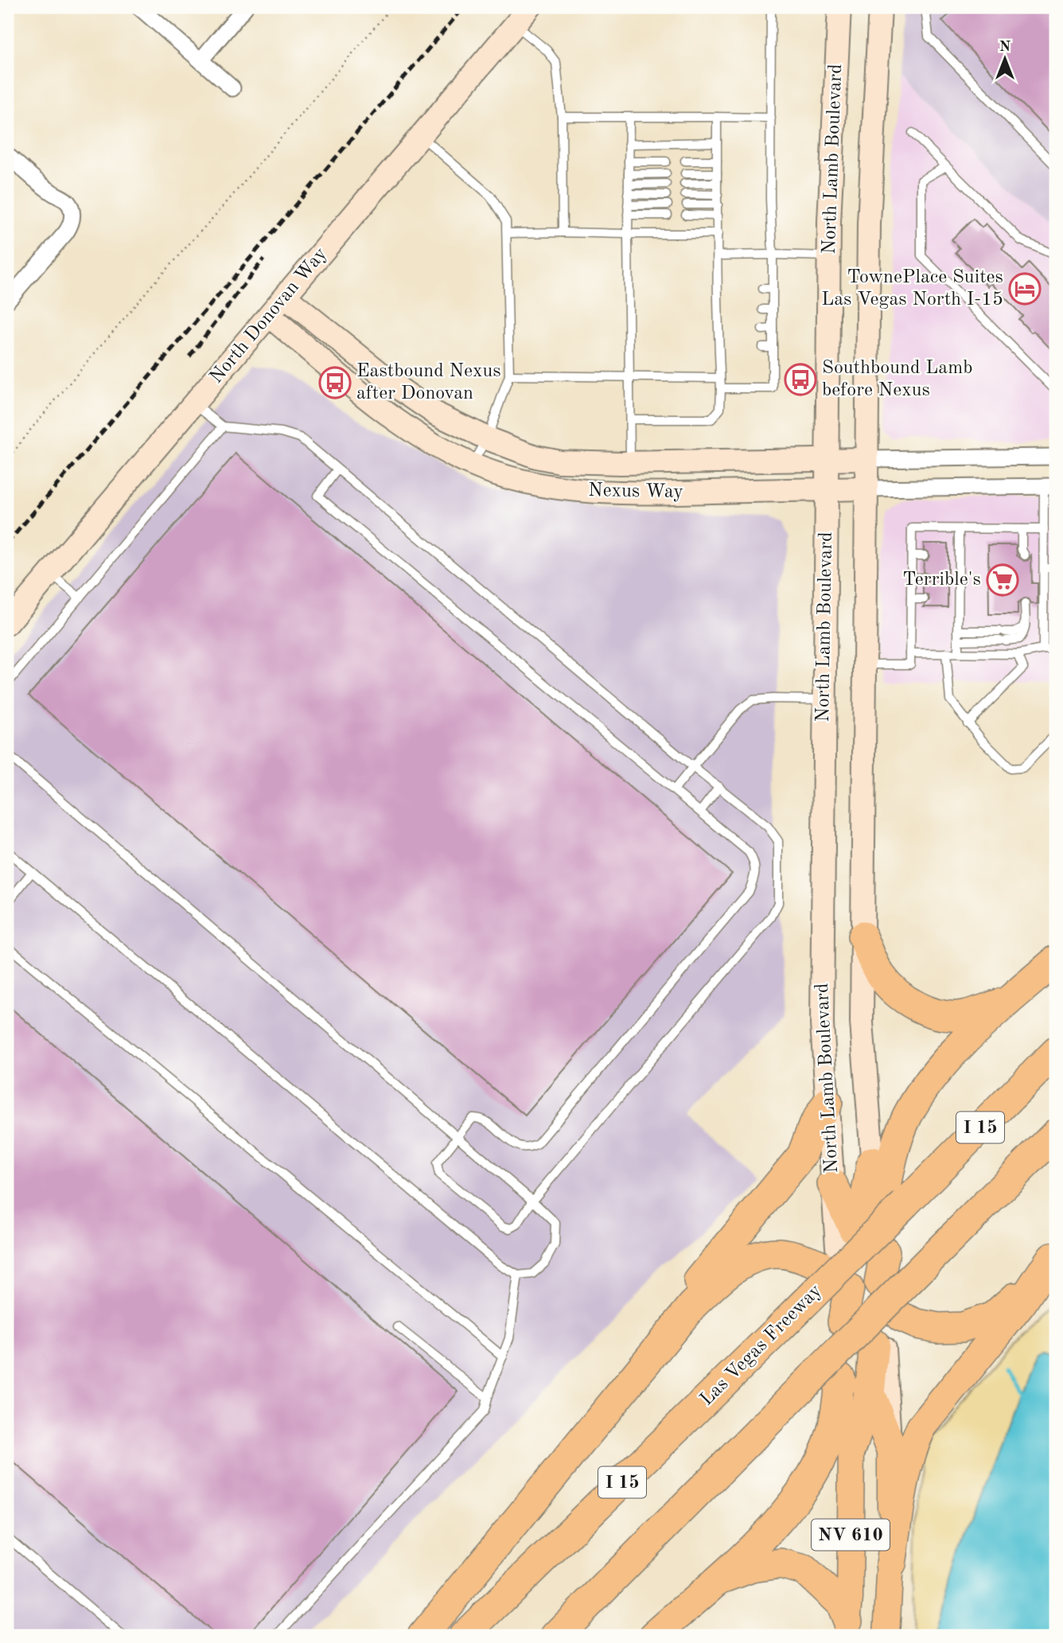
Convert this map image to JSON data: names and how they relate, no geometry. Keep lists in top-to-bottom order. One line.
{"streets":{"highway":["I 15","Las Vegas Freeway"],"main road":["North Lamb Boulevard","North Donovan Way","Nexus Way","NV 610"]},"crossings":[["North Lamb Boulevard","Nexus Way"],["North Donovan Way","Nexus Way"]],"places":{"hotel":["TownePlace Suites Las Vegas North I-15"],"bus stop":["Southbound Lamb before Nexus","Eastbound Nexus after Donovan"],"supermarket":["Terrible's"]},"north":"top"}
